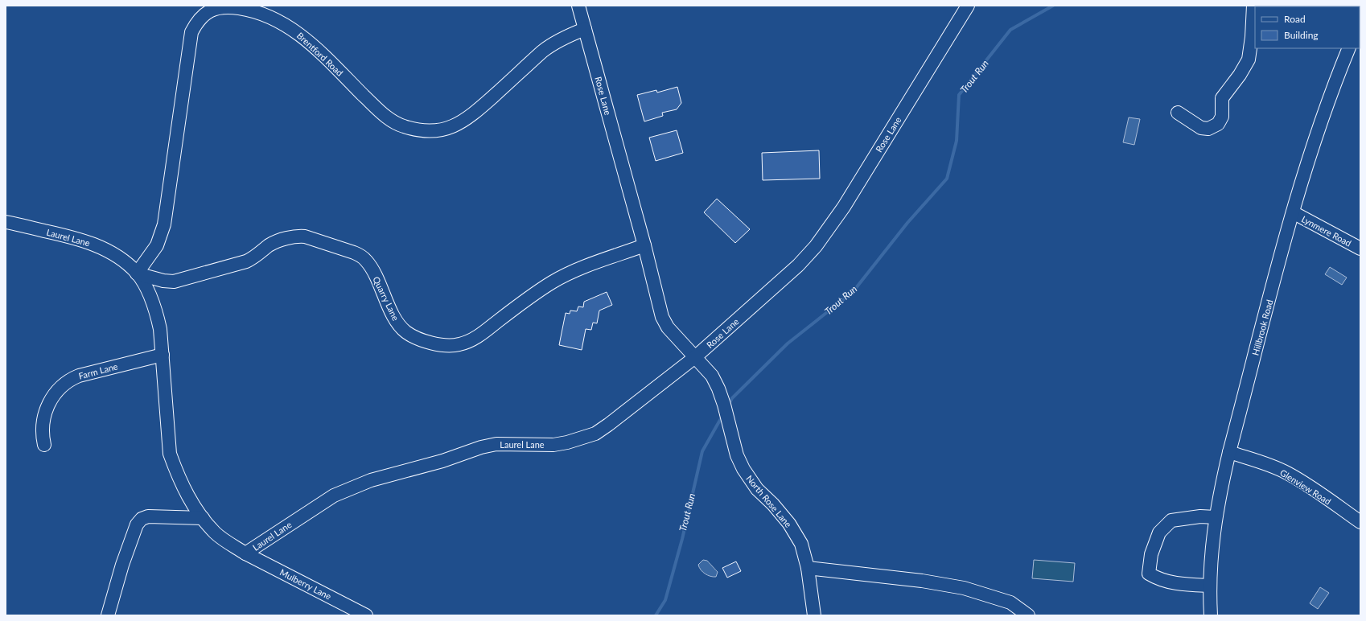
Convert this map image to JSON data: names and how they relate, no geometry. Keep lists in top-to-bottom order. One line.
{"streets":{"street":["Brentford Road","Rose Lane","Lynmere Road","Laurel Lane","Quarry Lane","Hillbrook Road","Farm Lane","Glenview Road","North Rose Lane","Mulberry Lane"]},"crossings":[["Brentford Road","Rose Lane"],["Brentford Road","Laurel Lane"],["Brentford Road","Quarry Lane"],["Rose Lane","Laurel Lane"],["Rose Lane","Quarry Lane"],["Rose Lane","North Rose Lane"],["Lynmere Road","Hillbrook Road"],["Laurel Lane","Quarry Lane"],["Laurel Lane","Farm Lane"],["Laurel Lane","North Rose Lane"],["Laurel Lane","Mulberry Lane"],["Hillbrook Road","Glenview Road"]],"water":["Trout Run"],"legend":["Road","Building"]}
